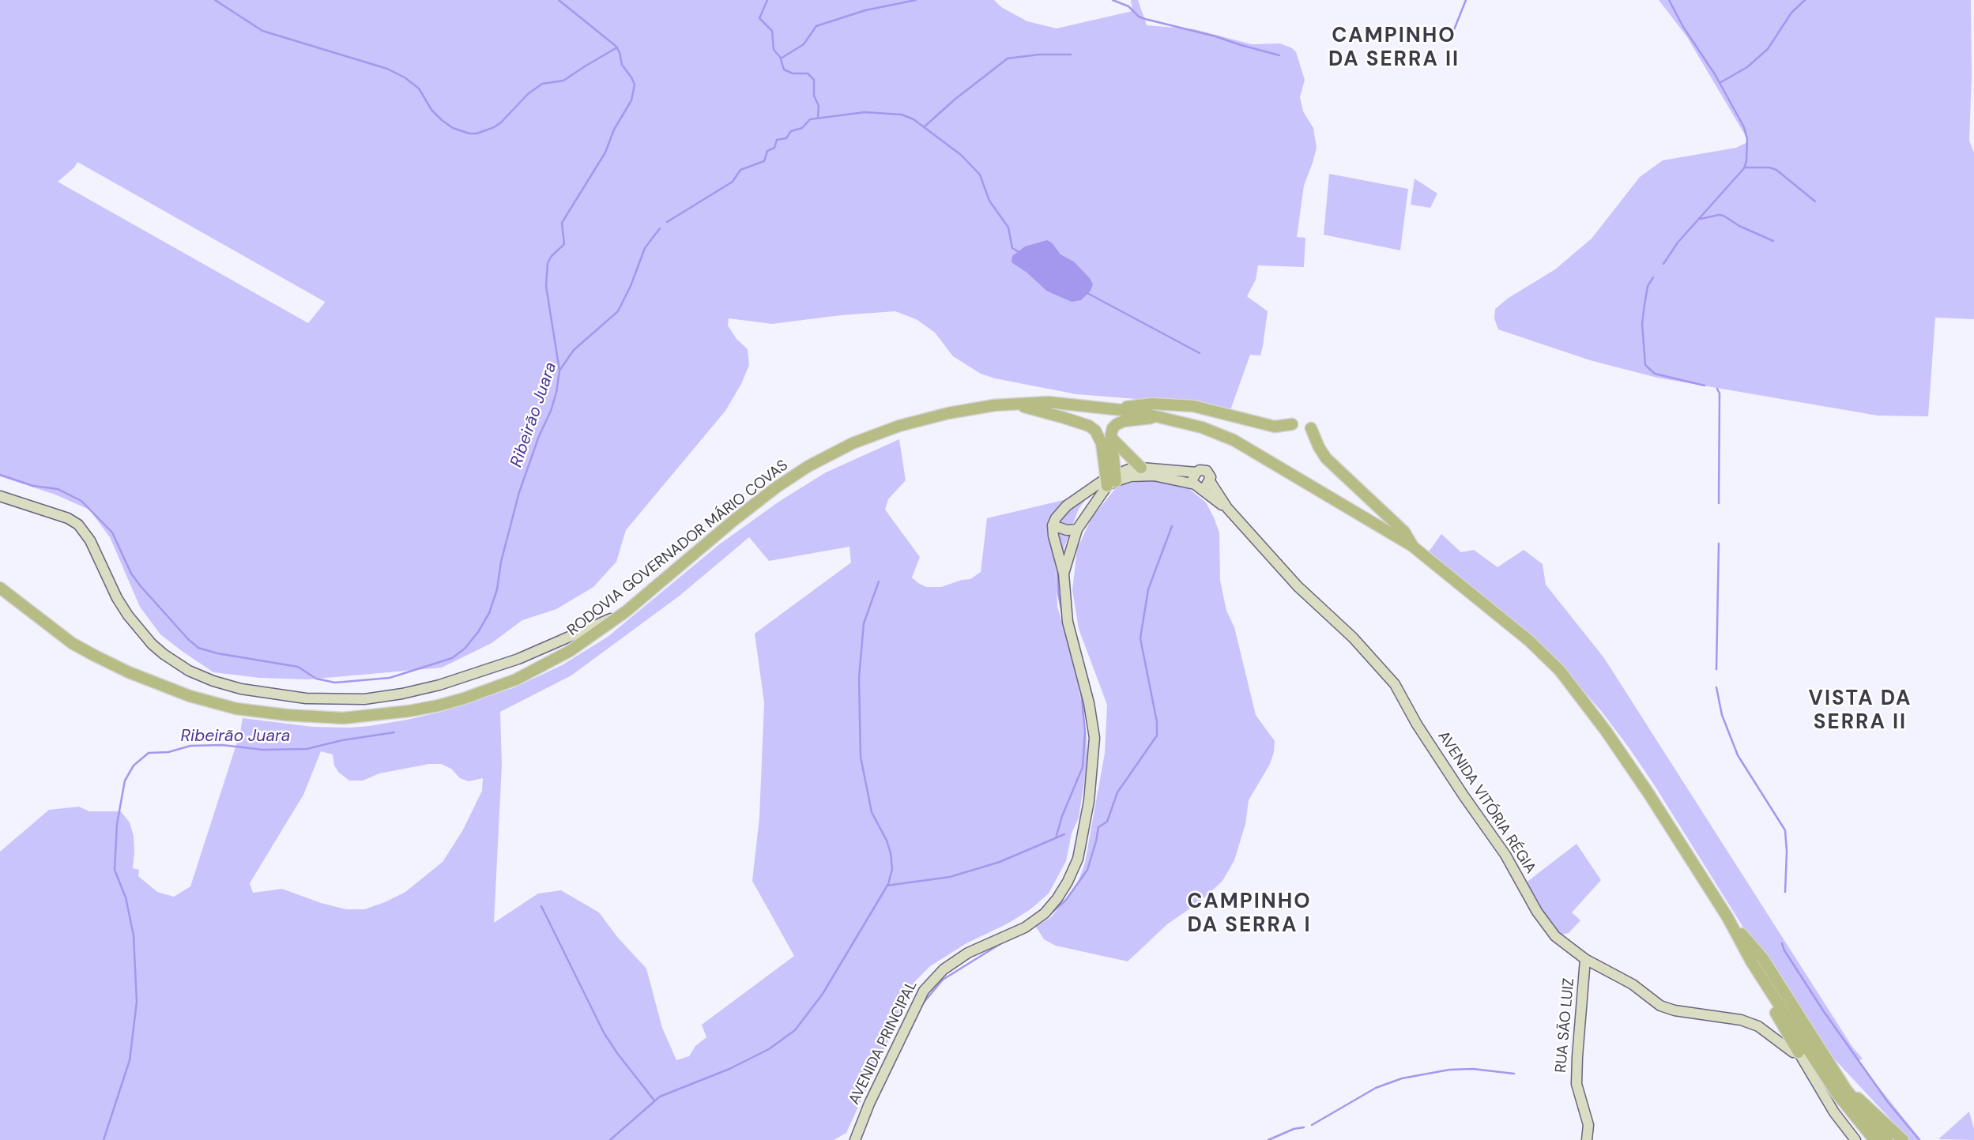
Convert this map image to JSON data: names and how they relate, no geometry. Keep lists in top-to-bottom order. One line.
{"streets":{"main road":["RODOVIA GOVERNADOR MÁRIO COVAS"],"street":["AVENIDA VITÓRIA RÉGIA","RUA SÃO LUIZ","AVENIDA PRINCIPAL"]},"crossings":[["AVENIDA VITÓRIA RÉGIA","RUA SÃO LUIZ"]],"districts":["CAMPINHO DA SERRA II","VISTA DA SERRA II","CAMPINHO DA SERRA I"],"water":["Ribeirão Juara"]}
